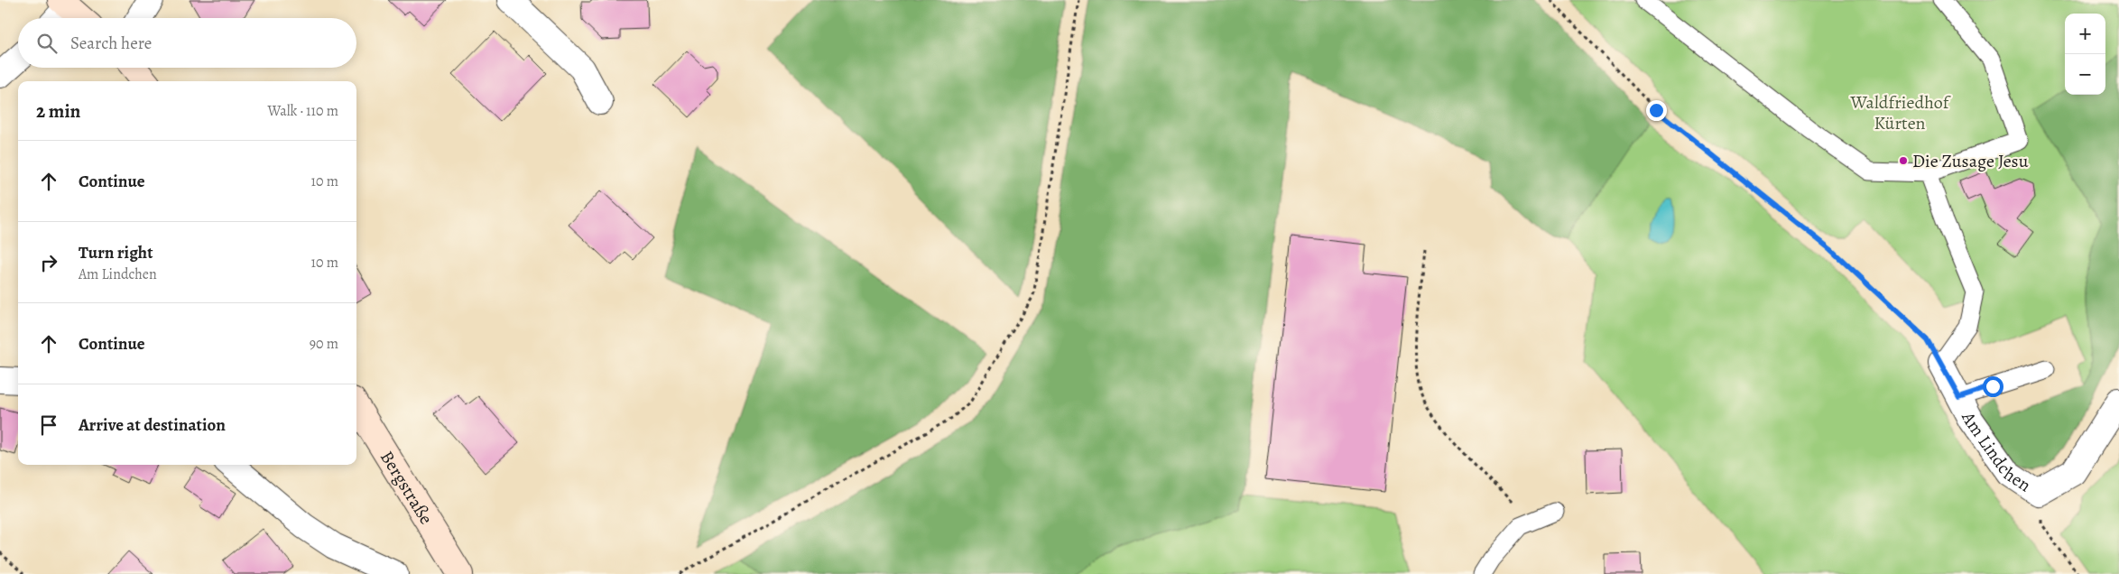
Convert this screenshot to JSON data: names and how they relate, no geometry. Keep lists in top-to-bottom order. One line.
{"streets":{"main road":["Bergstraße"],"street":["Am Lindchen"]},"parks":["Waldfriedhof Kürten"],"places":["Die Zusage Jesu"],"page":{"map_buttons":["+","−"],"search":"Search here","heading":["2 min","Walk · 110 m"],"list":[["Continue","10 m"],["Turn right","Am Lindchen","10 m"],["Continue","90 m"],"Arrive at destination"]}}
